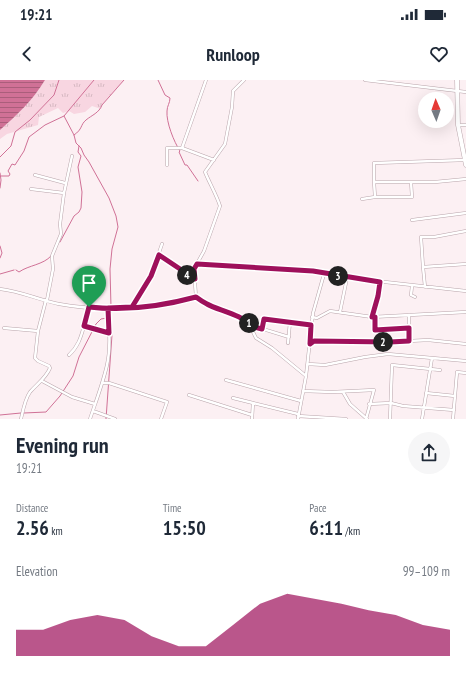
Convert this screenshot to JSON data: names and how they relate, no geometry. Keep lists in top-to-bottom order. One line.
{"north":"top","page":{"status":"19:21","header":"Runloop","pins":["4","3","1","2"],"heading":["Evening run","19:21"],"stats":[["Distance","2.56 km"],["Time","15:50"],["Pace","6:11 /km"]],"chart":["Elevation","99–109 m"]}}
